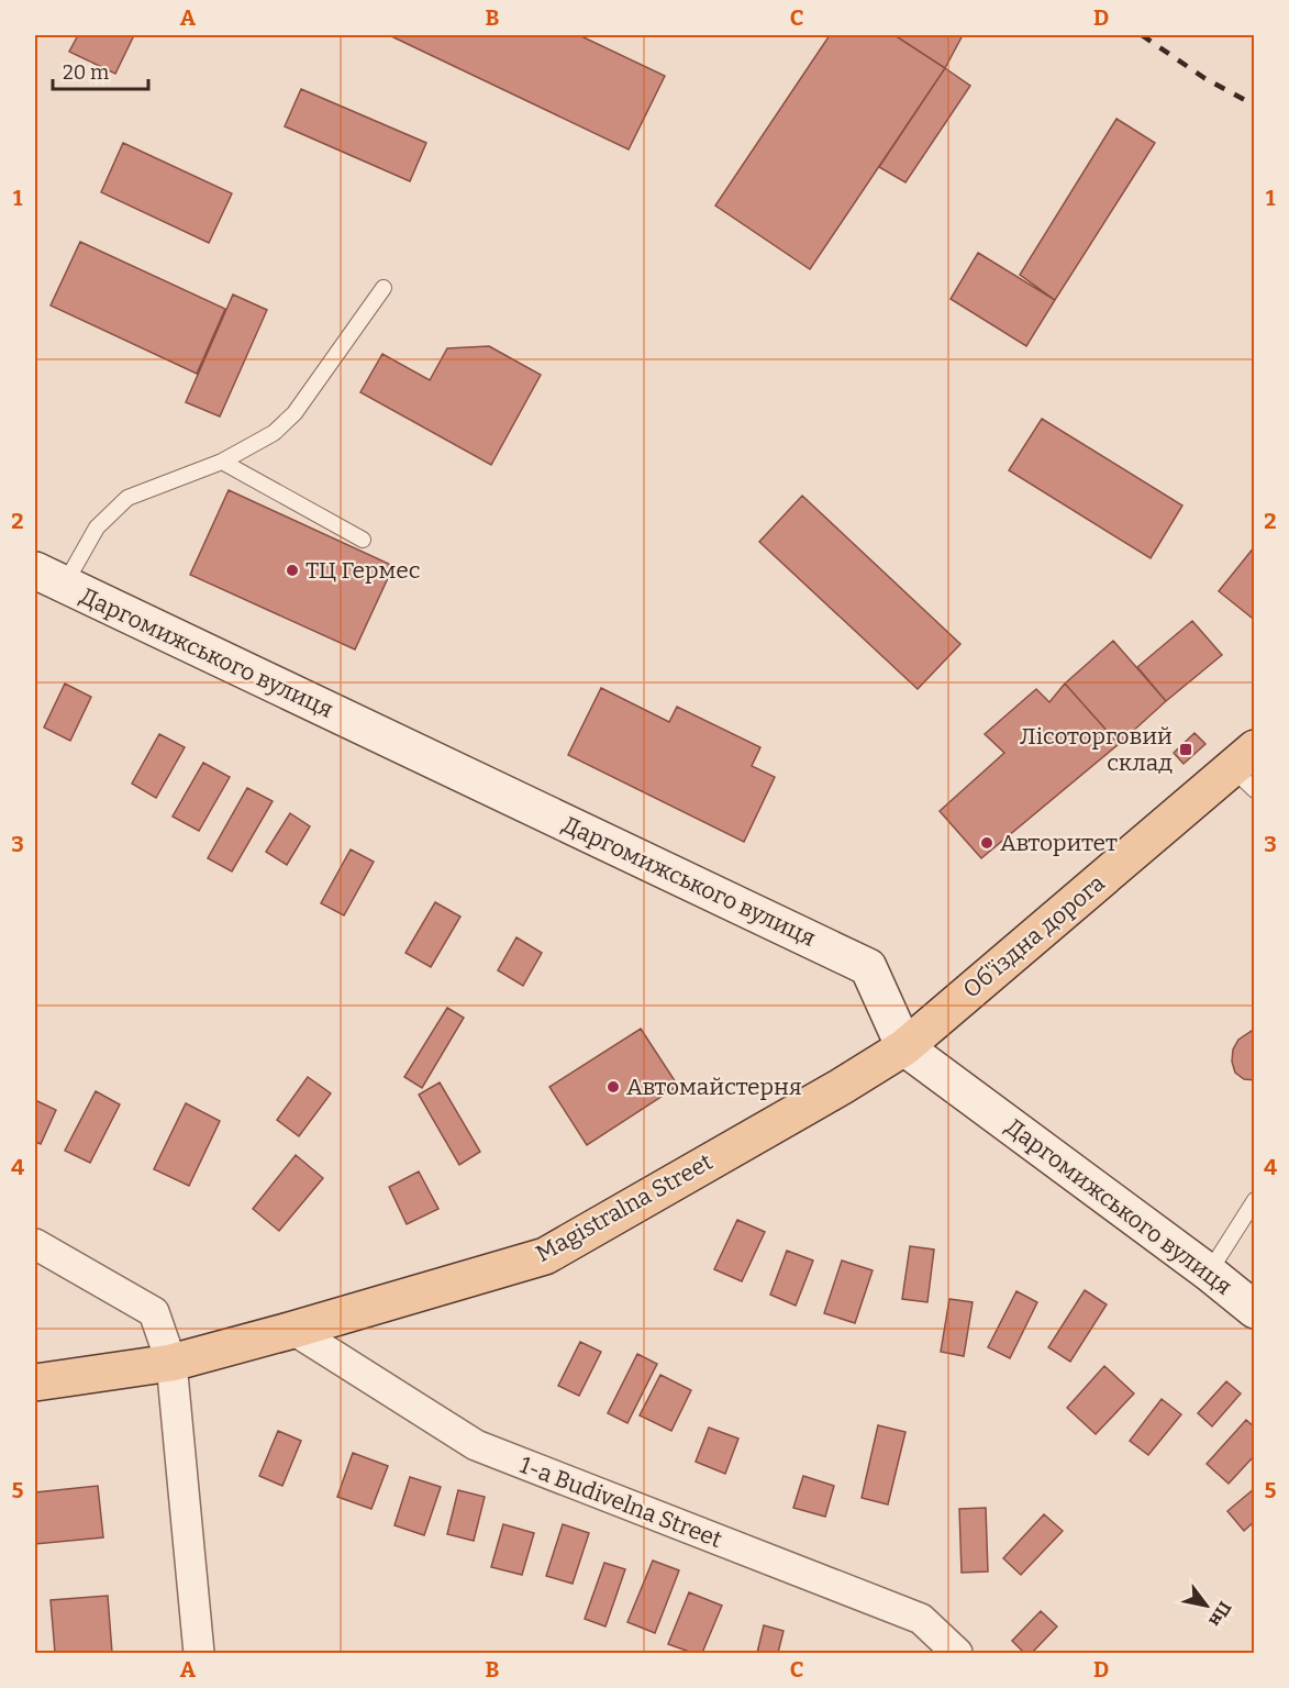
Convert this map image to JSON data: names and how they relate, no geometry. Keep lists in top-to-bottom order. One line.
{"streets":{"main road":["Об'їздна дорога","Magistralna Street"],"street":["Даргомижського вулиця","1-a Budivelna Street"]},"crossings":[["Даргомижського вулиця","Об'їздна дорога"],["Даргомижського вулиця","Magistralna Street"],["Об'їздна дорога","Magistralna Street"],["Magistralna Street","1-a Budivelna Street"]],"places":{"other":["ТЦ Гермес","Авторитет","Автомайстерня"],"transit":["Лісоторговий склад"]},"scale_bar":"20 m","north":"bottom right","grid":{"columns":["A","B","C","D"],"rows":["1","2","3","4","5"]}}
